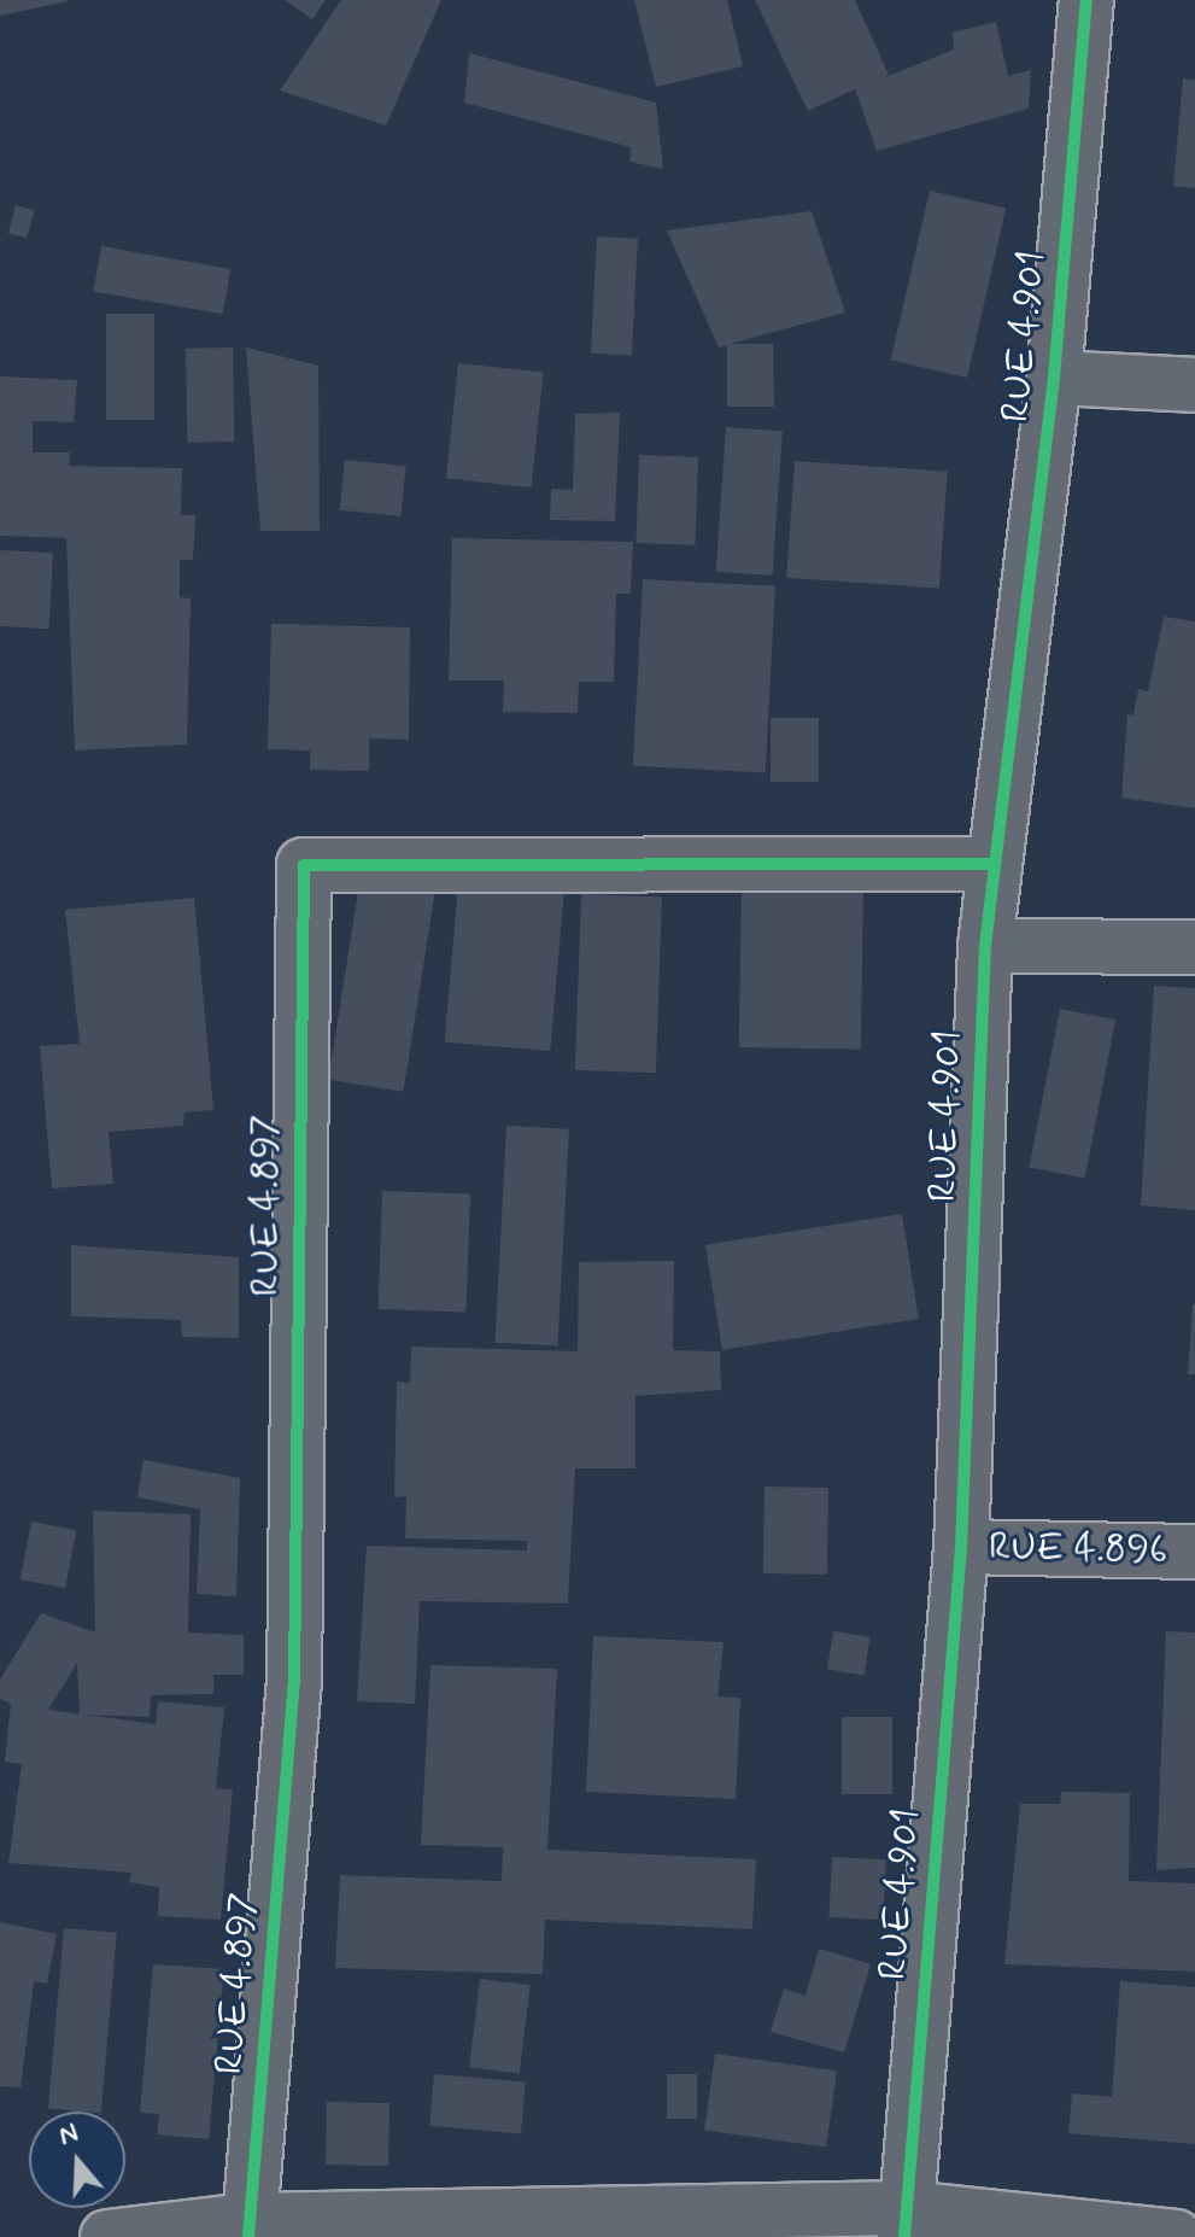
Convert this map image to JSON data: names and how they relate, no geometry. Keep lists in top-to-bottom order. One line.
{"streets":{"street":["RUE 4.901","RUE 4.897","RUE 4.896"]},"crossings":[["RUE 4.901","RUE 4.897"],["RUE 4.901","RUE 4.896"]],"north":"top"}
